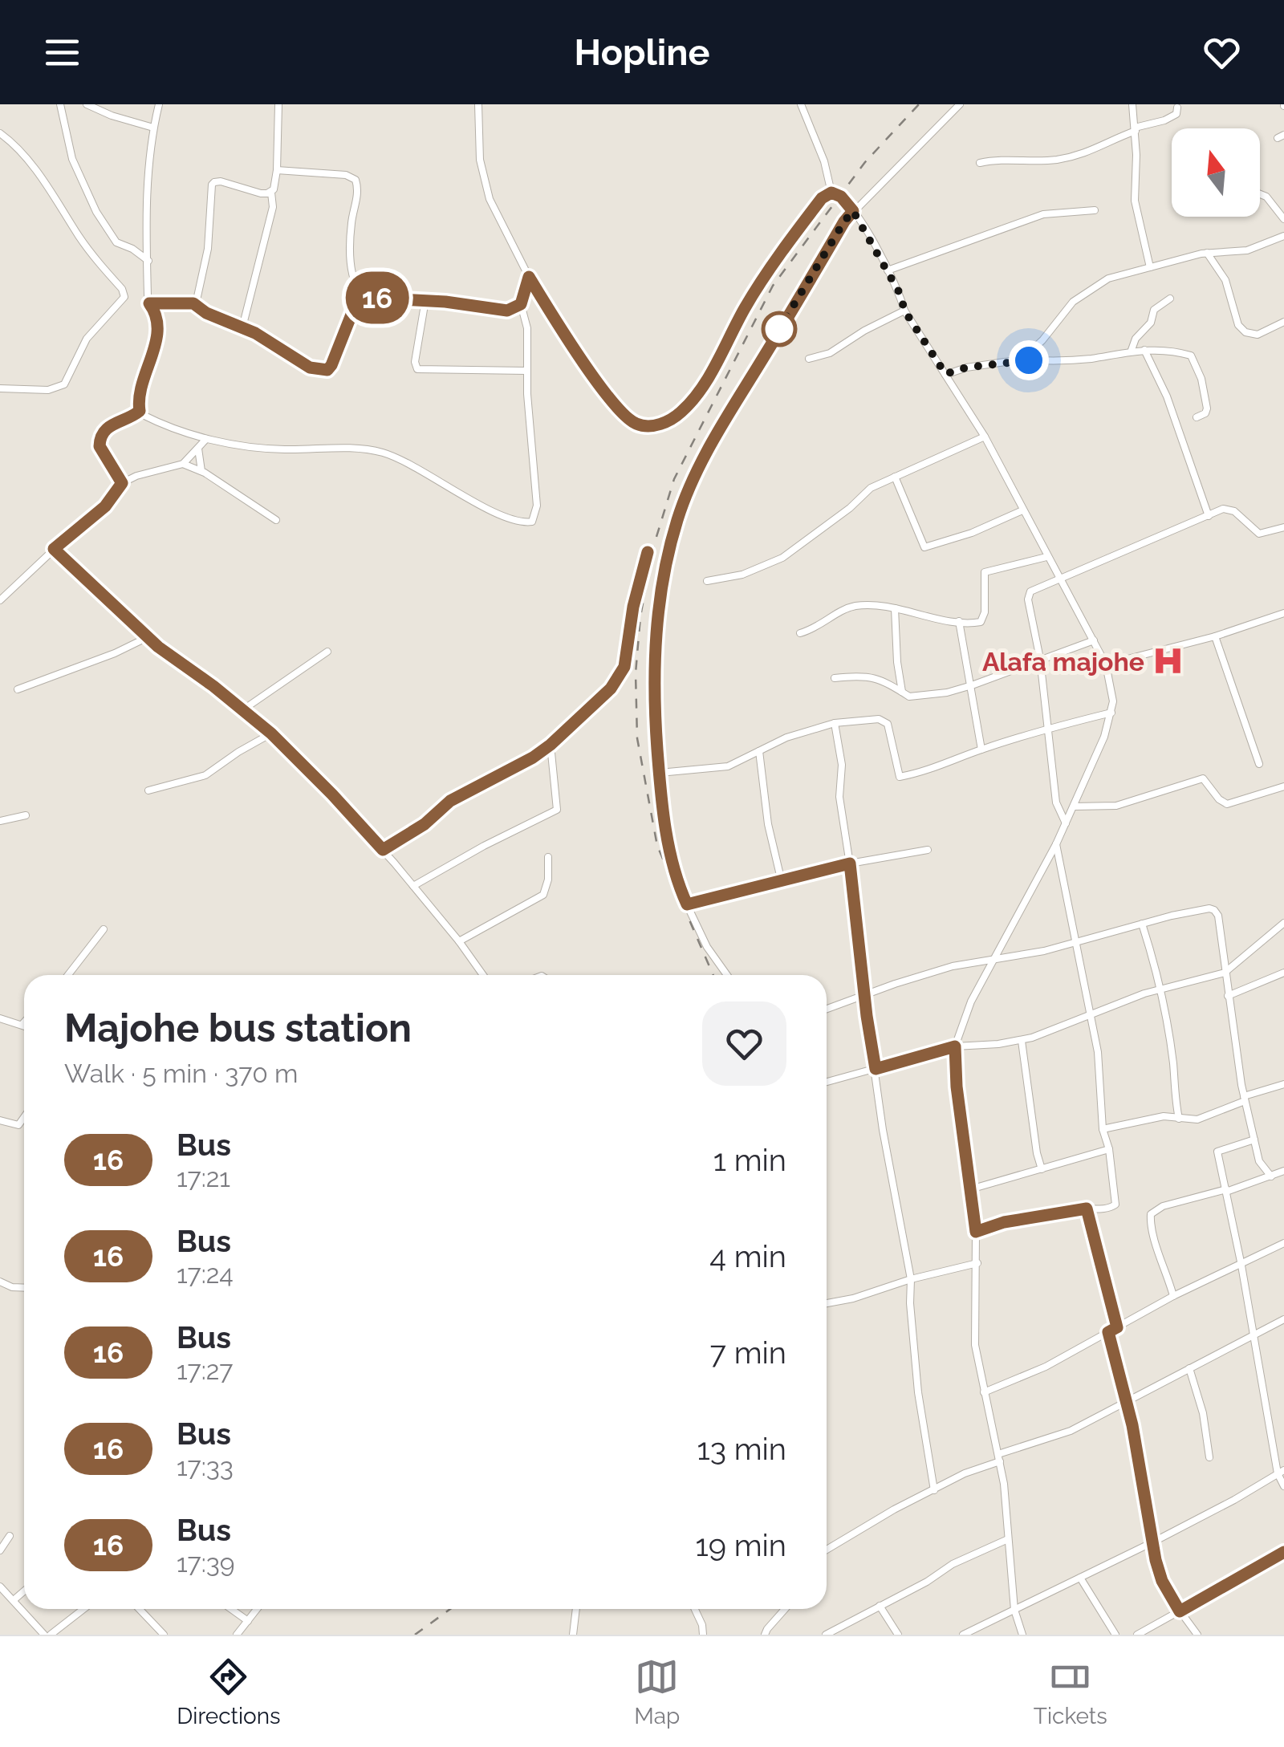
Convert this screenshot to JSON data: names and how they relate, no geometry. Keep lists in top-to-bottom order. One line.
{"places":{"hospital":["Alafa majohe"]},"lines":["bus line 16"],"north":"top","page":{"header":"Hopline","on_map":"16","heading":["Majohe bus station","Walk · 5 min · 370 m"],"list":[{"mark":"16","name":"Bus","note":"17:21","value":"1 min"},{"mark":"16","name":"Bus","note":"17:24","value":"4 min"},{"mark":"16","name":"Bus","note":"17:27","value":"7 min"},{"mark":"16","name":"Bus","note":"17:33","value":"13 min"},{"mark":"16","name":"Bus","note":"17:39","value":"19 min"}],"tabs":["Directions","Map","Tickets"]}}
